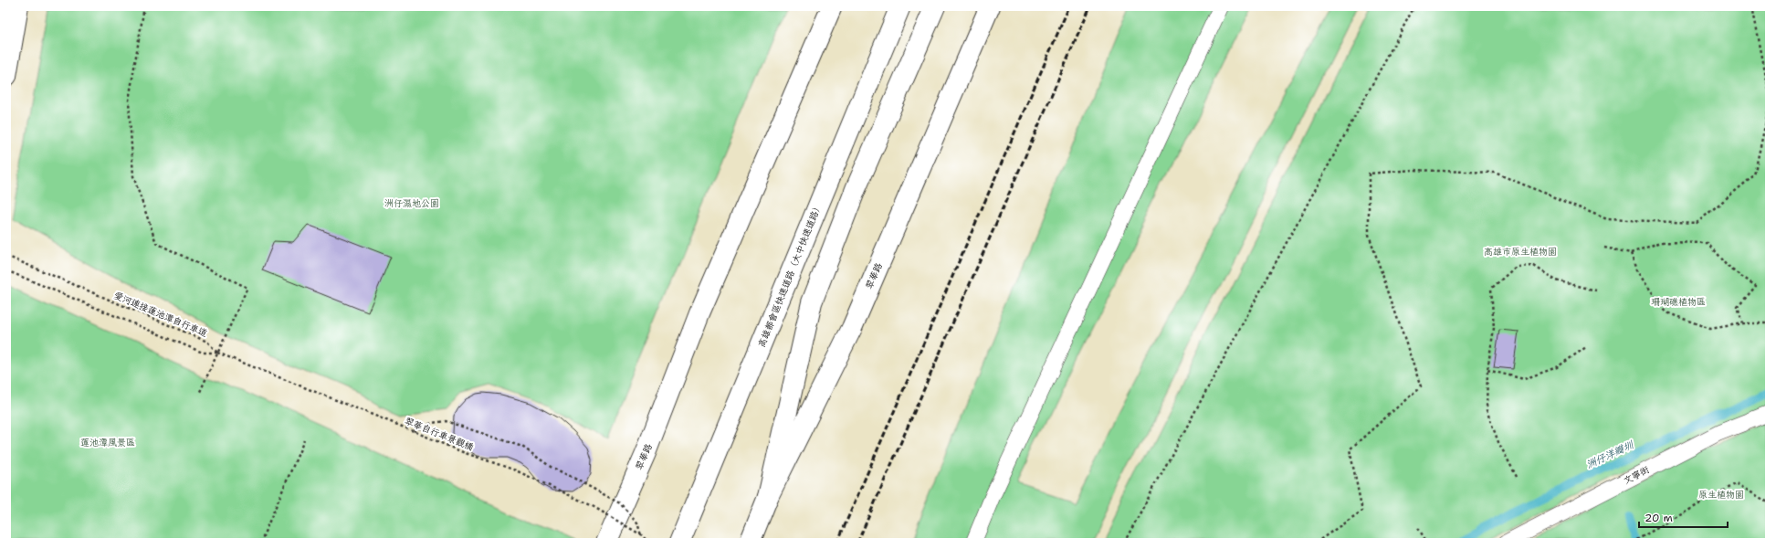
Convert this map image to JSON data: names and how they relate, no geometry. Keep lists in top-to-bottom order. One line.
{"streets":{"main road":["高雄都會區快速道路（大中快速道路）","翠華路"],"lane":["文寧街"],"path":["愛河連接蓮池潭自行車道","翠華自行車景觀橋"]},"crossings":[["愛河連接蓮池潭自行車道","翠華自行車景觀橋"]],"water":["洲仔洋瓣圳"],"parks":["洲仔濕地公園","高雄市原生植物園","珊瑚礁植物區","蓮池潭風景區","原生植物園"],"scale_bar":"20 m"}
